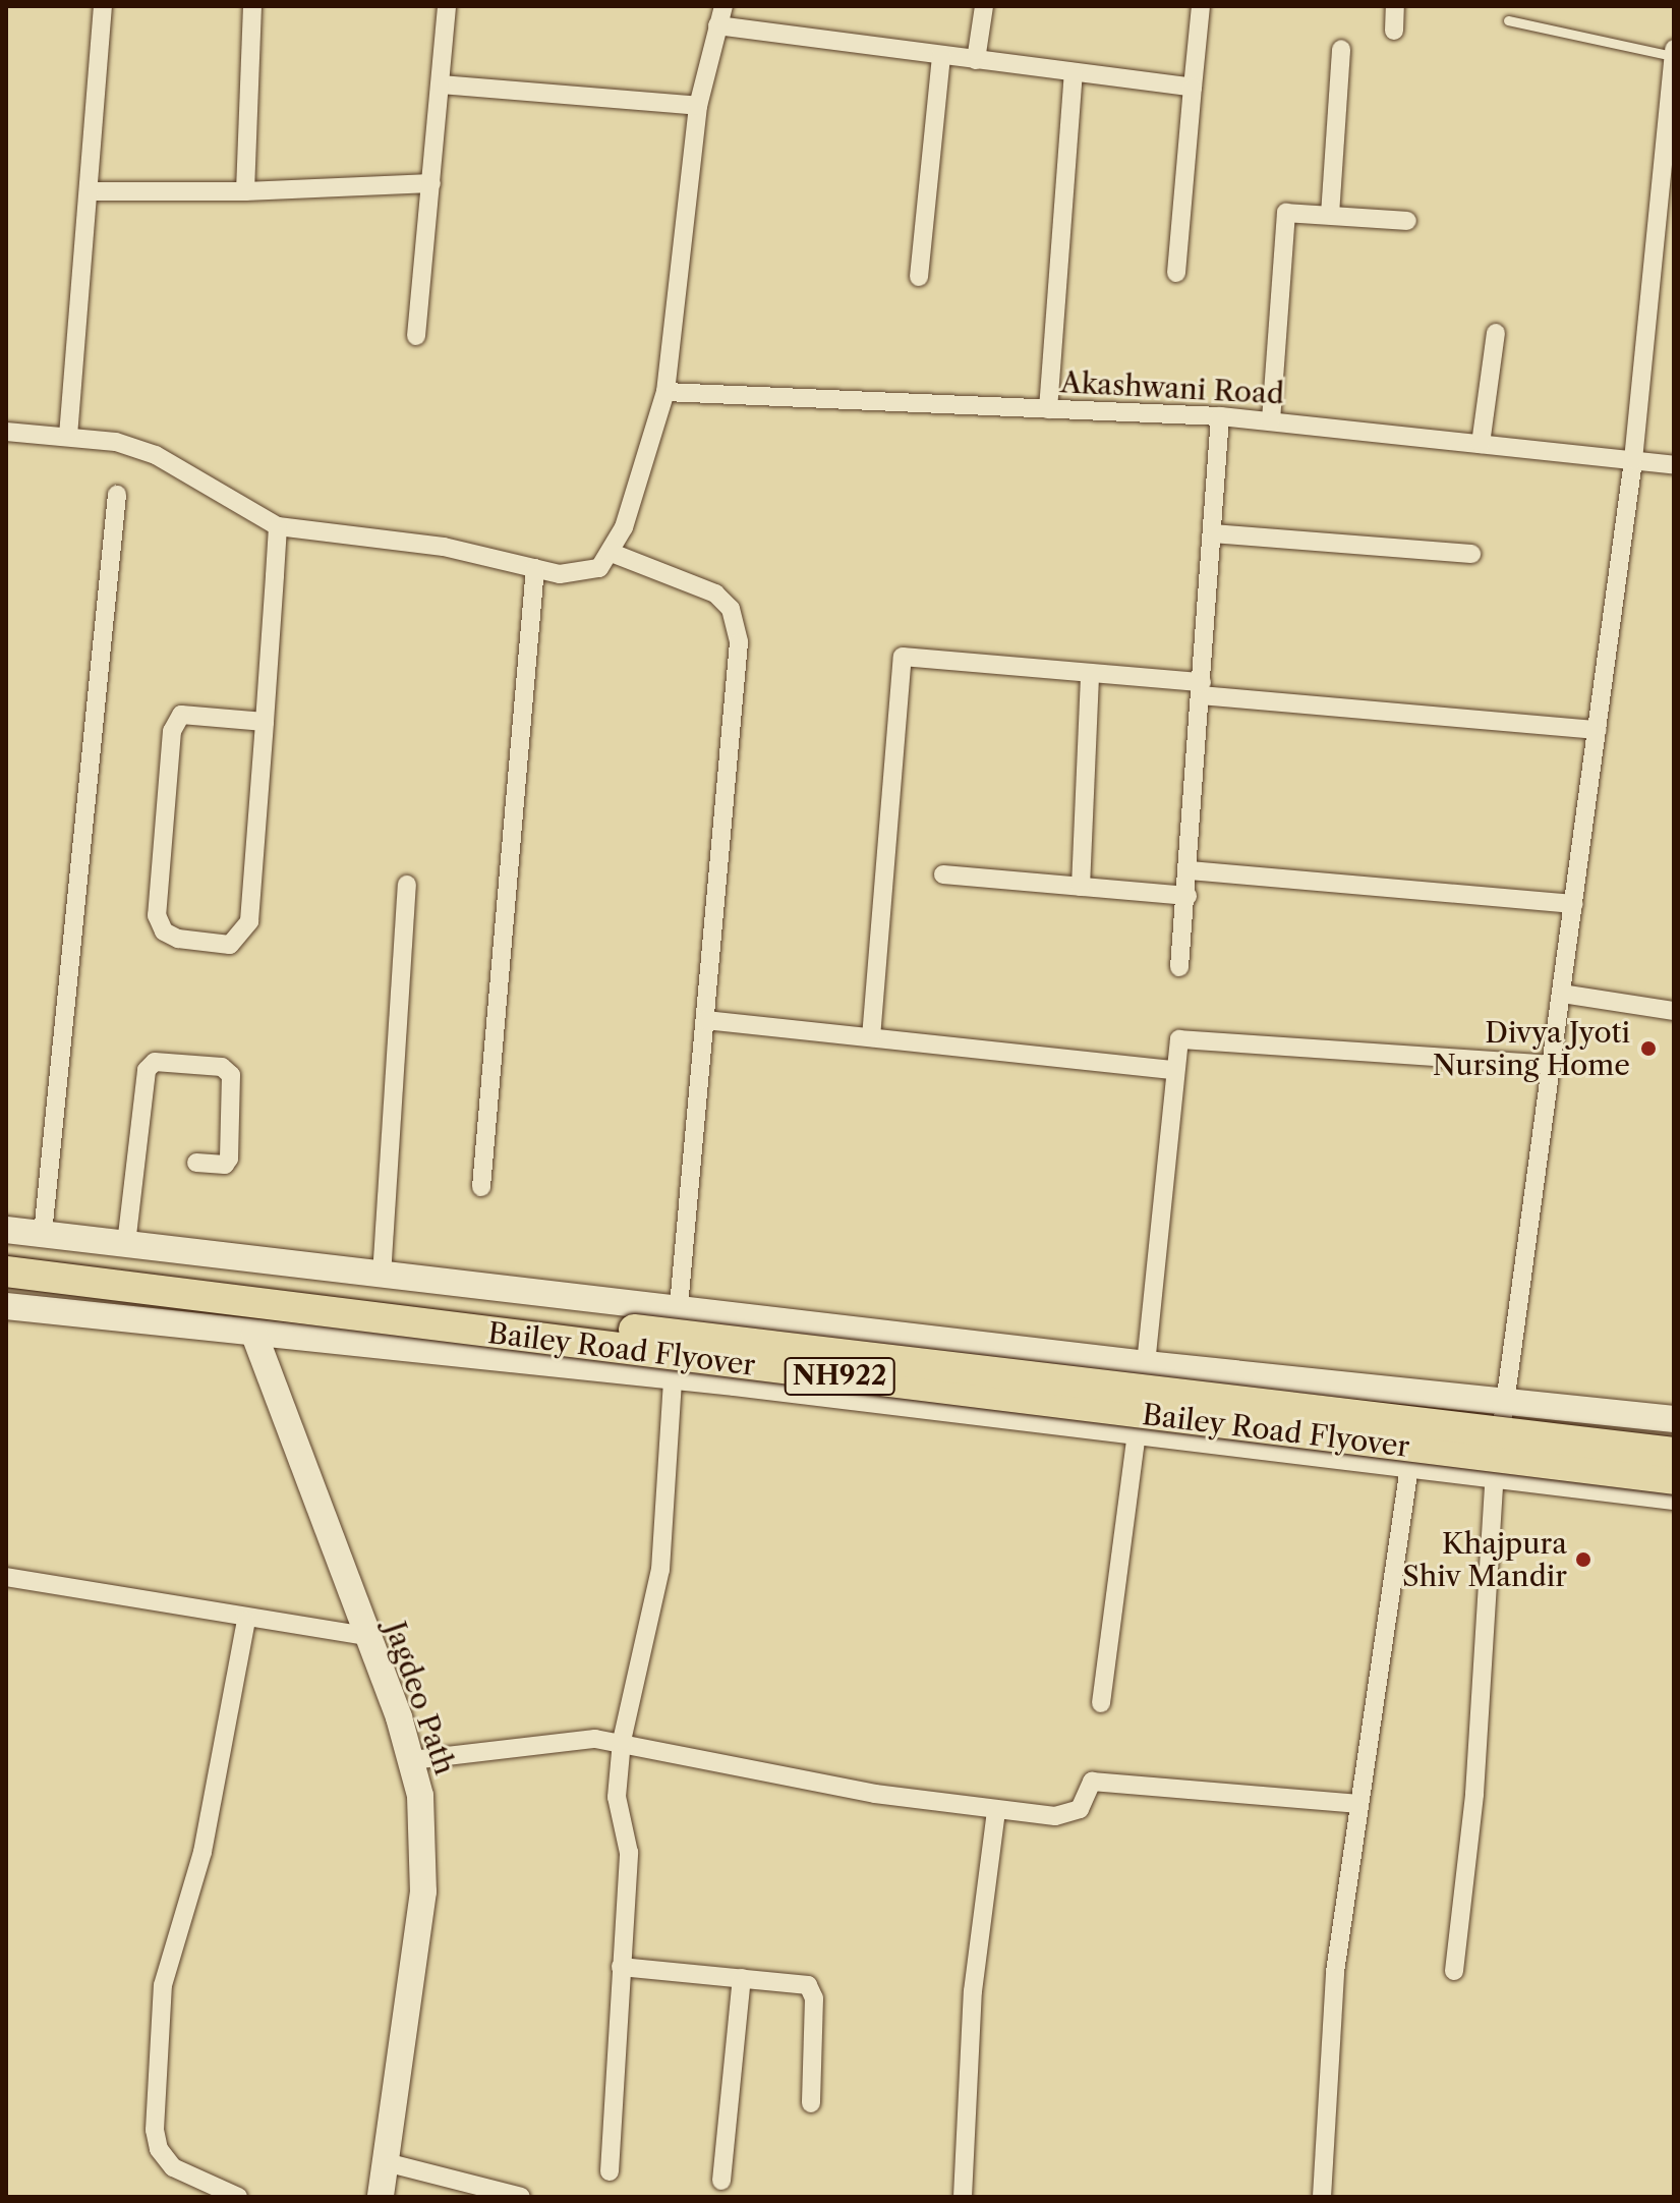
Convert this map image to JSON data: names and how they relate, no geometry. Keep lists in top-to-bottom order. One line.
{"streets":{"highway":["Bailey Road Flyover","NH922"],"main road":["Jagdeo Path"],"street":["Akashwani Road"]},"places":["Divya Jyoti Nursing Home","Khajpura Shiv Mandir"]}
